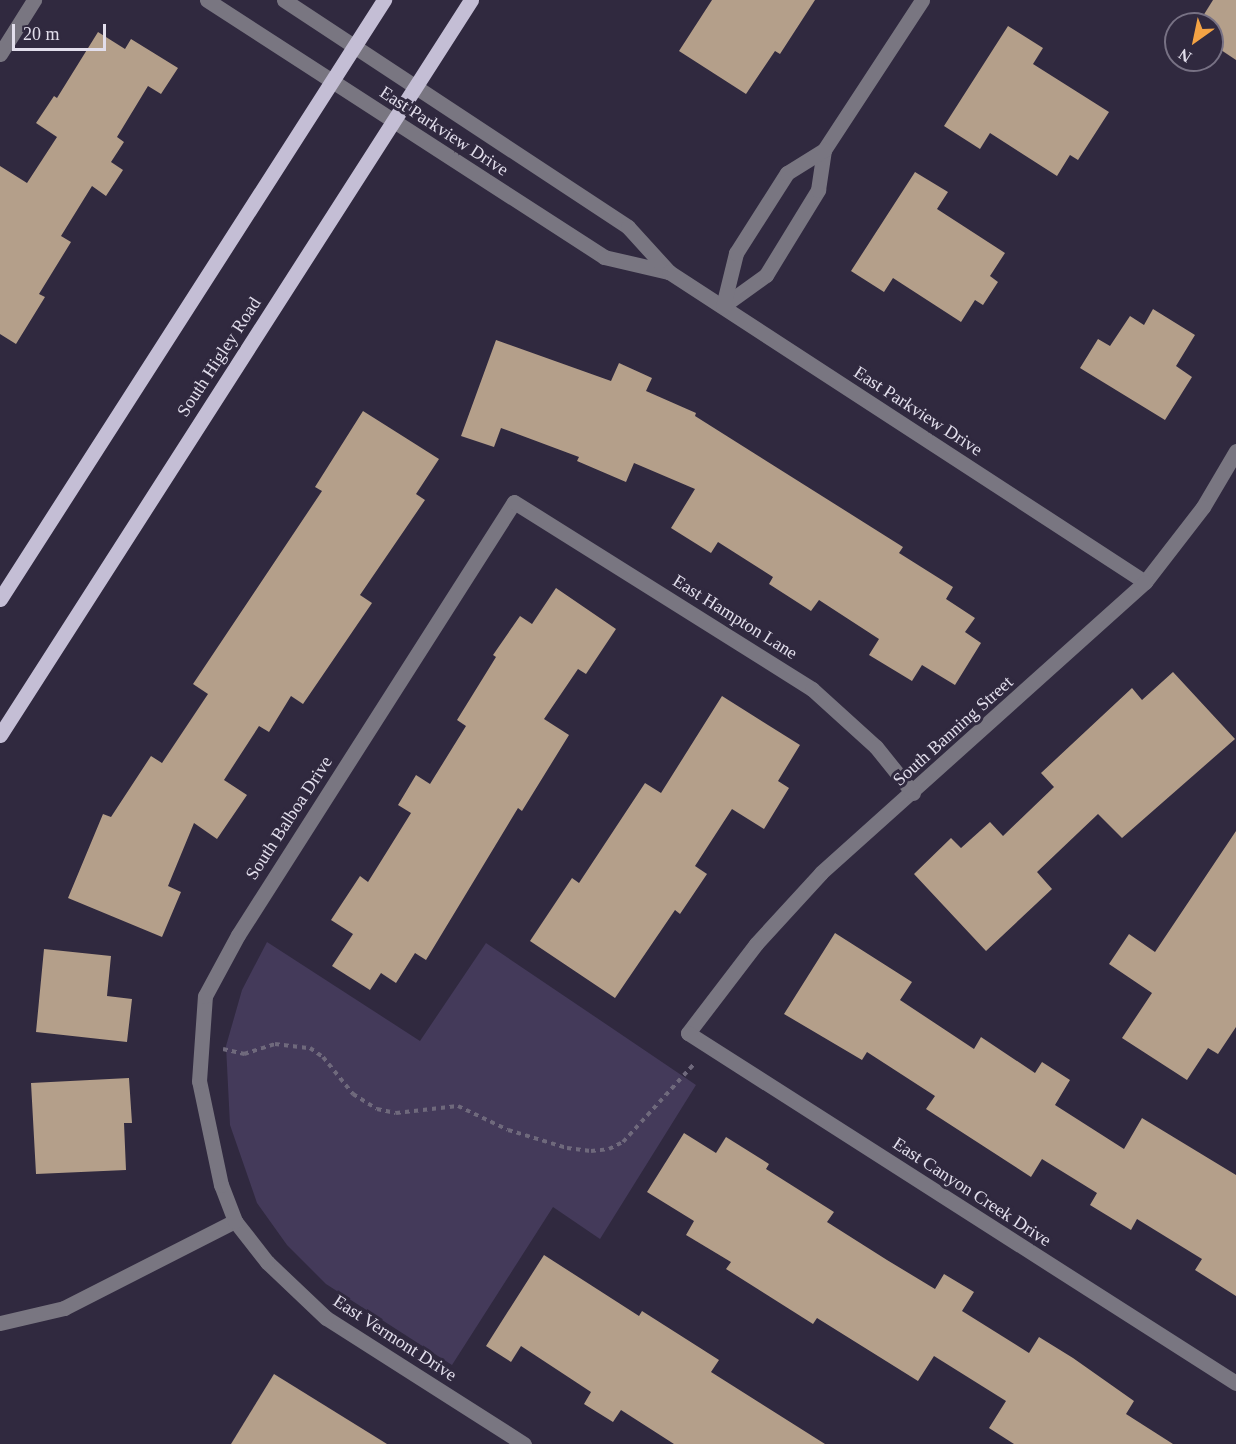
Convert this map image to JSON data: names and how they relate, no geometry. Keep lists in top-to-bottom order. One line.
{"streets":{"main road":["South Higley Road"],"street":["East Parkview Drive","East Hampton Lane","South Banning Street","South Balboa Drive","East Canyon Creek Drive","East Vermont Drive"]},"crossings":[["East Parkview Drive","South Higley Road"],["East Parkview Drive","South Banning Street"],["East Hampton Lane","South Banning Street"],["East Hampton Lane","South Balboa Drive"],["South Banning Street","East Canyon Creek Drive"],["South Balboa Drive","East Vermont Drive"]],"scale_bar":"20 m","north":"bottom left"}
